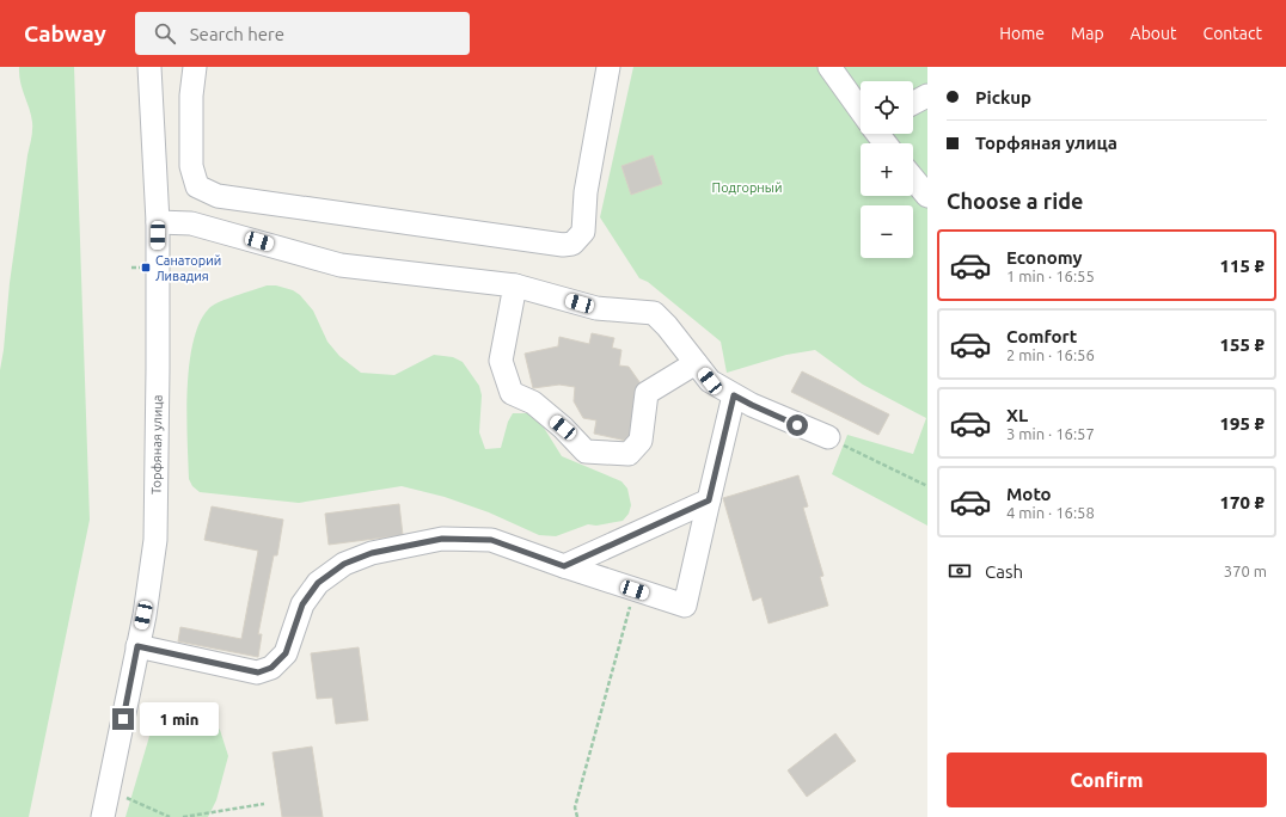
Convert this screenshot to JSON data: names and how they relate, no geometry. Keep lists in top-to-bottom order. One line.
{"streets":{"street":["Торфяная улица"]},"parks":["Подгорный"],"places":{"transit":["Санаторий Ливадия"]},"page":{"header":"Cabway","search":"Search here","nav":["Home","Map","About","Contact"],"banner":["Pickup","Торфяная улица"],"map_buttons":["+","−"],"heading":"Choose a ride","list":[{"name":"Economy","note":"1 min · 16:55","value":"115 ₽"},{"name":"Comfort","note":"2 min · 16:56","value":"155 ₽"},{"name":"XL","note":"3 min · 16:57","value":"195 ₽"},{"name":"Moto","note":"4 min · 16:58","value":"170 ₽"}],"pay":["Cash","370 m"],"bubble":"1 min","buttons":"Confirm"}}
